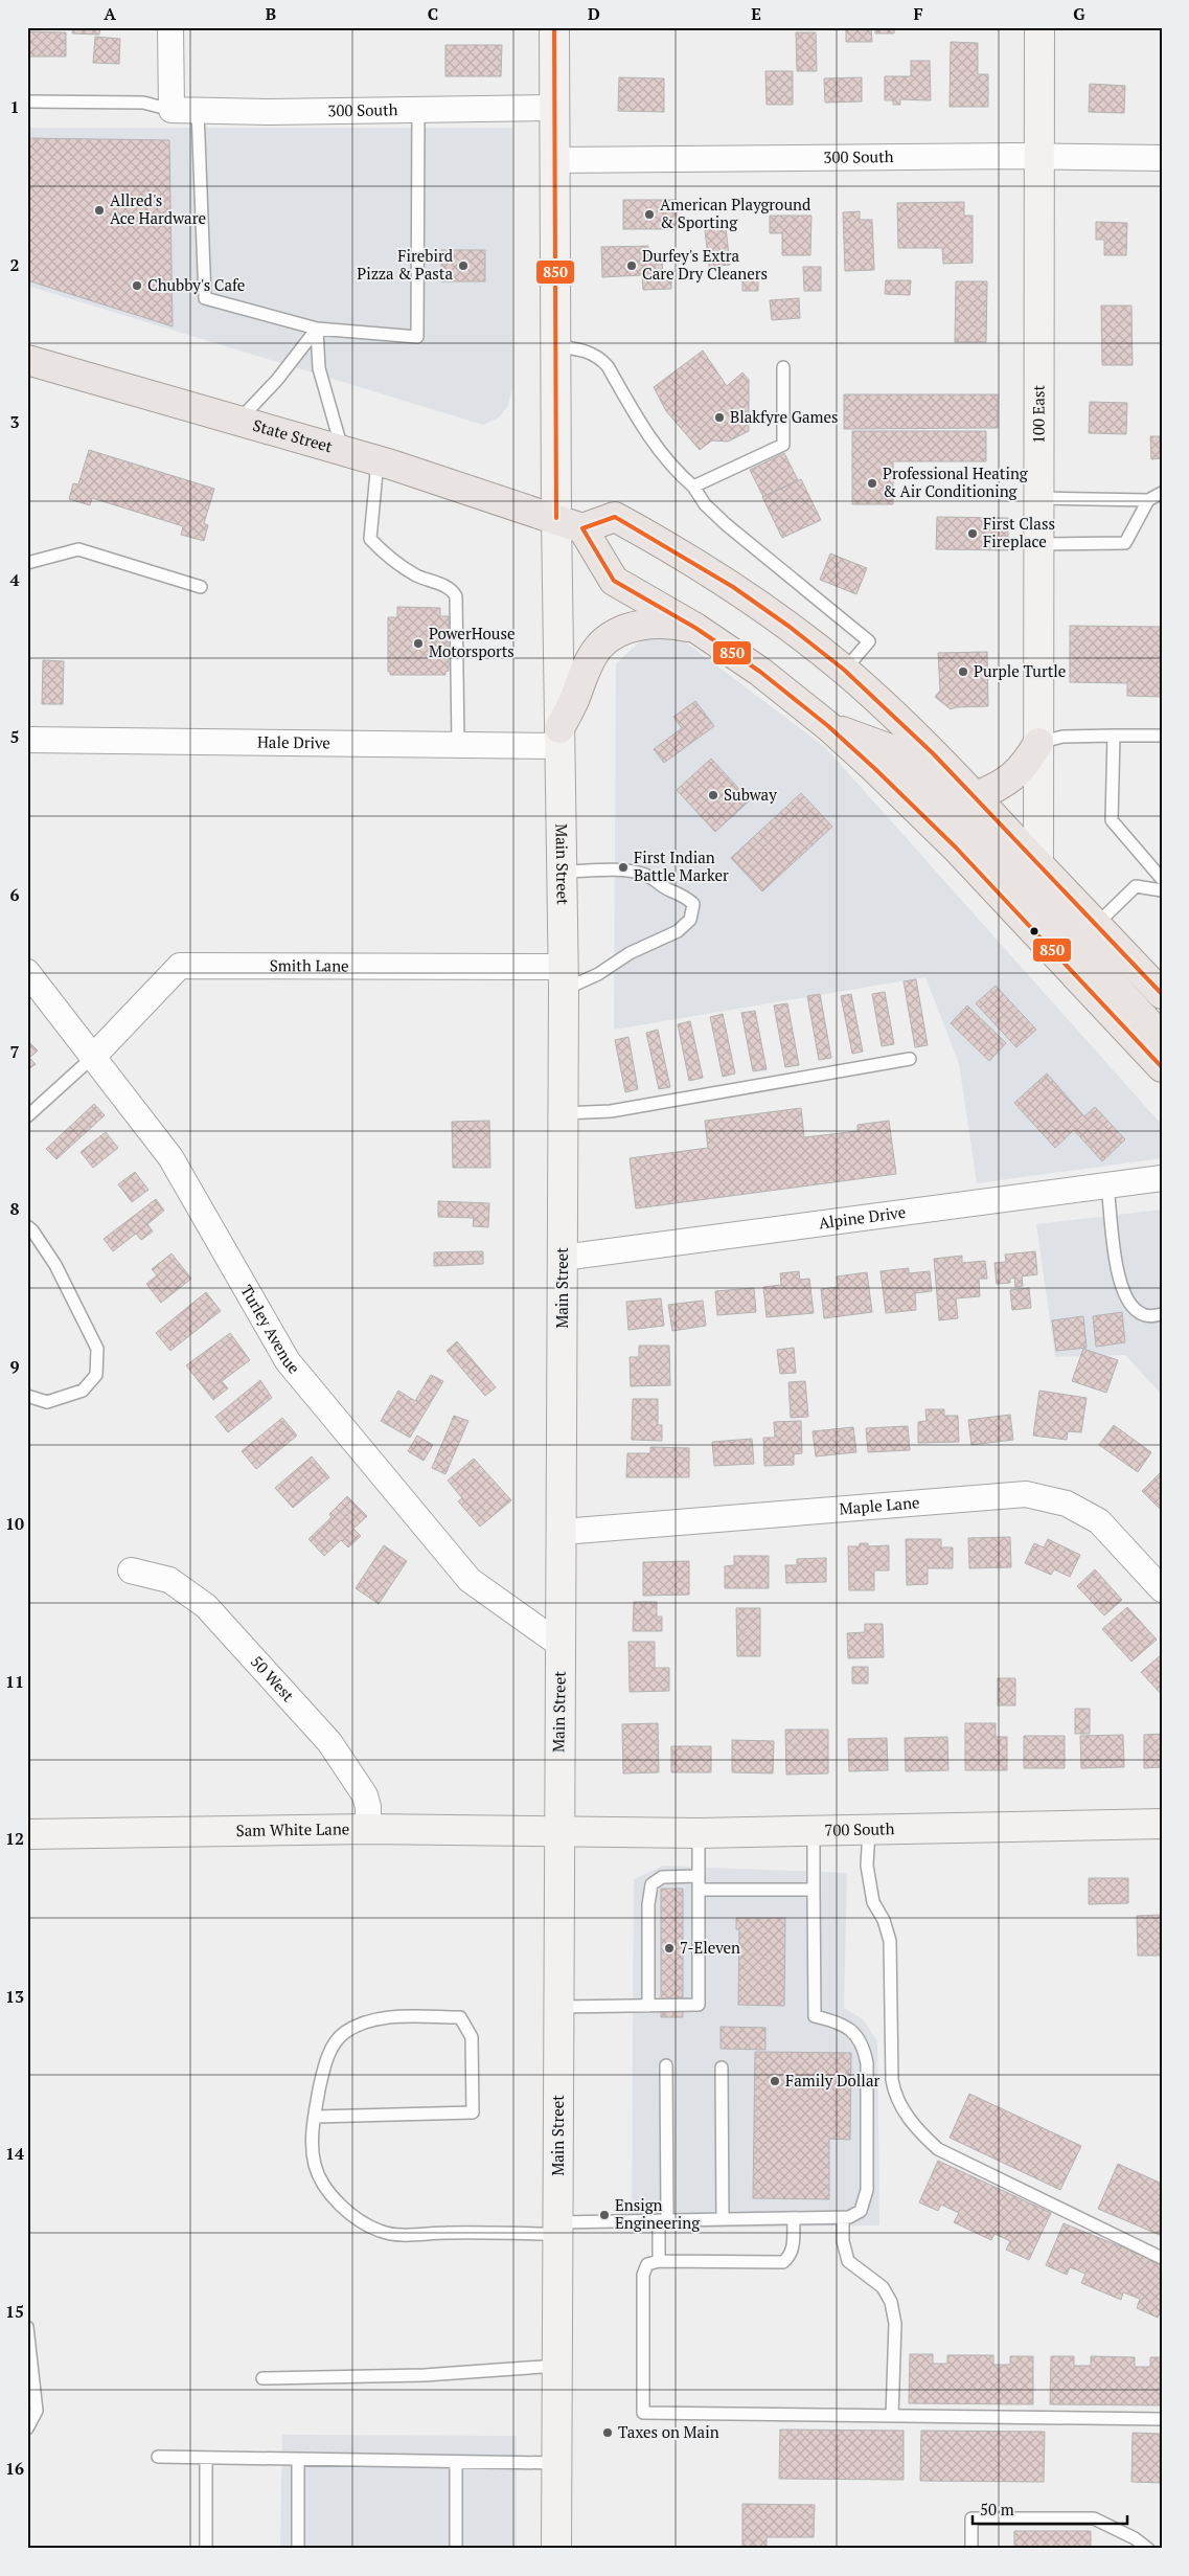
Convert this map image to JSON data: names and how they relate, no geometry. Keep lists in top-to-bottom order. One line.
{"streets":{"main road":["100 East","State Street","Main Street","Sam White Lane","700 South"],"street":["300 South","Hale Drive","Smith Lane","Alpine Drive","Turley Avenue","Maple Lane","50 West"]},"crossings":[["300 South","100 East"],["300 South","Main Street"],["State Street","Main Street"],["Hale Drive","Main Street"],["Main Street","Smith Lane"],["Main Street","Alpine Drive"],["Main Street","Turley Avenue"],["Main Street","Maple Lane"],["Main Street","Sam White Lane"],["Main Street","700 South"],["Smith Lane","Turley Avenue"],["50 West","Sam White Lane"],["Sam White Lane","700 South"]],"places":["Allred's Ace Hardware","American Playground & Sporting","Firebird Pizza & Pasta","Durfey's Extra Care Dry Cleaners","Chubby's Cafe","Blakfyre Games","Professional Heating & Air Conditioning","First Class Fireplace","PowerHouse Motorsports","Purple Turtle","Subway","First Indian Battle Marker","7-Eleven","Family Dollar","Ensign Engineering","Taxes on Main"],"lines":["transit line 850"],"scale_bar":"50 m","grid":{"columns":["A","B","C","D","E","F","G"],"rows":["1","2","3","4","5","6","7","8","9","10","11","12","13","14","15","16"]}}
